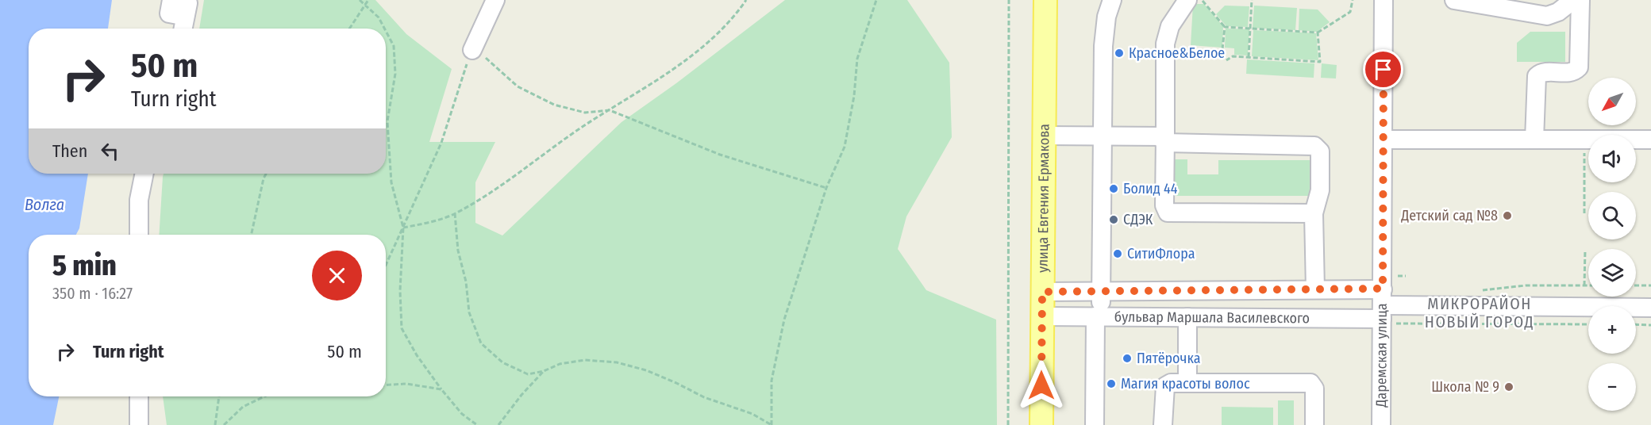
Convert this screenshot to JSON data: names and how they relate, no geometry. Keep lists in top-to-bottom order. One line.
{"streets":{"main road":["улица Евгения Ермакова"],"street":["бульвар Маршала Василевского","Даремская улица"]},"crossings":[["улица Евгения Ермакова","бульвар Маршала Василевского"],["бульвар Маршала Василевского","Даремская улица"]],"districts":["МИКРОРАЙОН НОВЫЙ ГОРОД"],"water":["Волга"],"places":["Красное&Белое","Болид 44","Детский сад №8","СДЭК","СитиФлора","Пятёрочка","Магия красоты волос","Школа № 9"],"north":"bottom left","page":{"turn":["50 m","Turn right"],"map_buttons":["+","−"],"then":"Then","heading":["5 min","350 m · 16:27"],"list":[{"name":"Turn right","value":"50 m"}]}}
